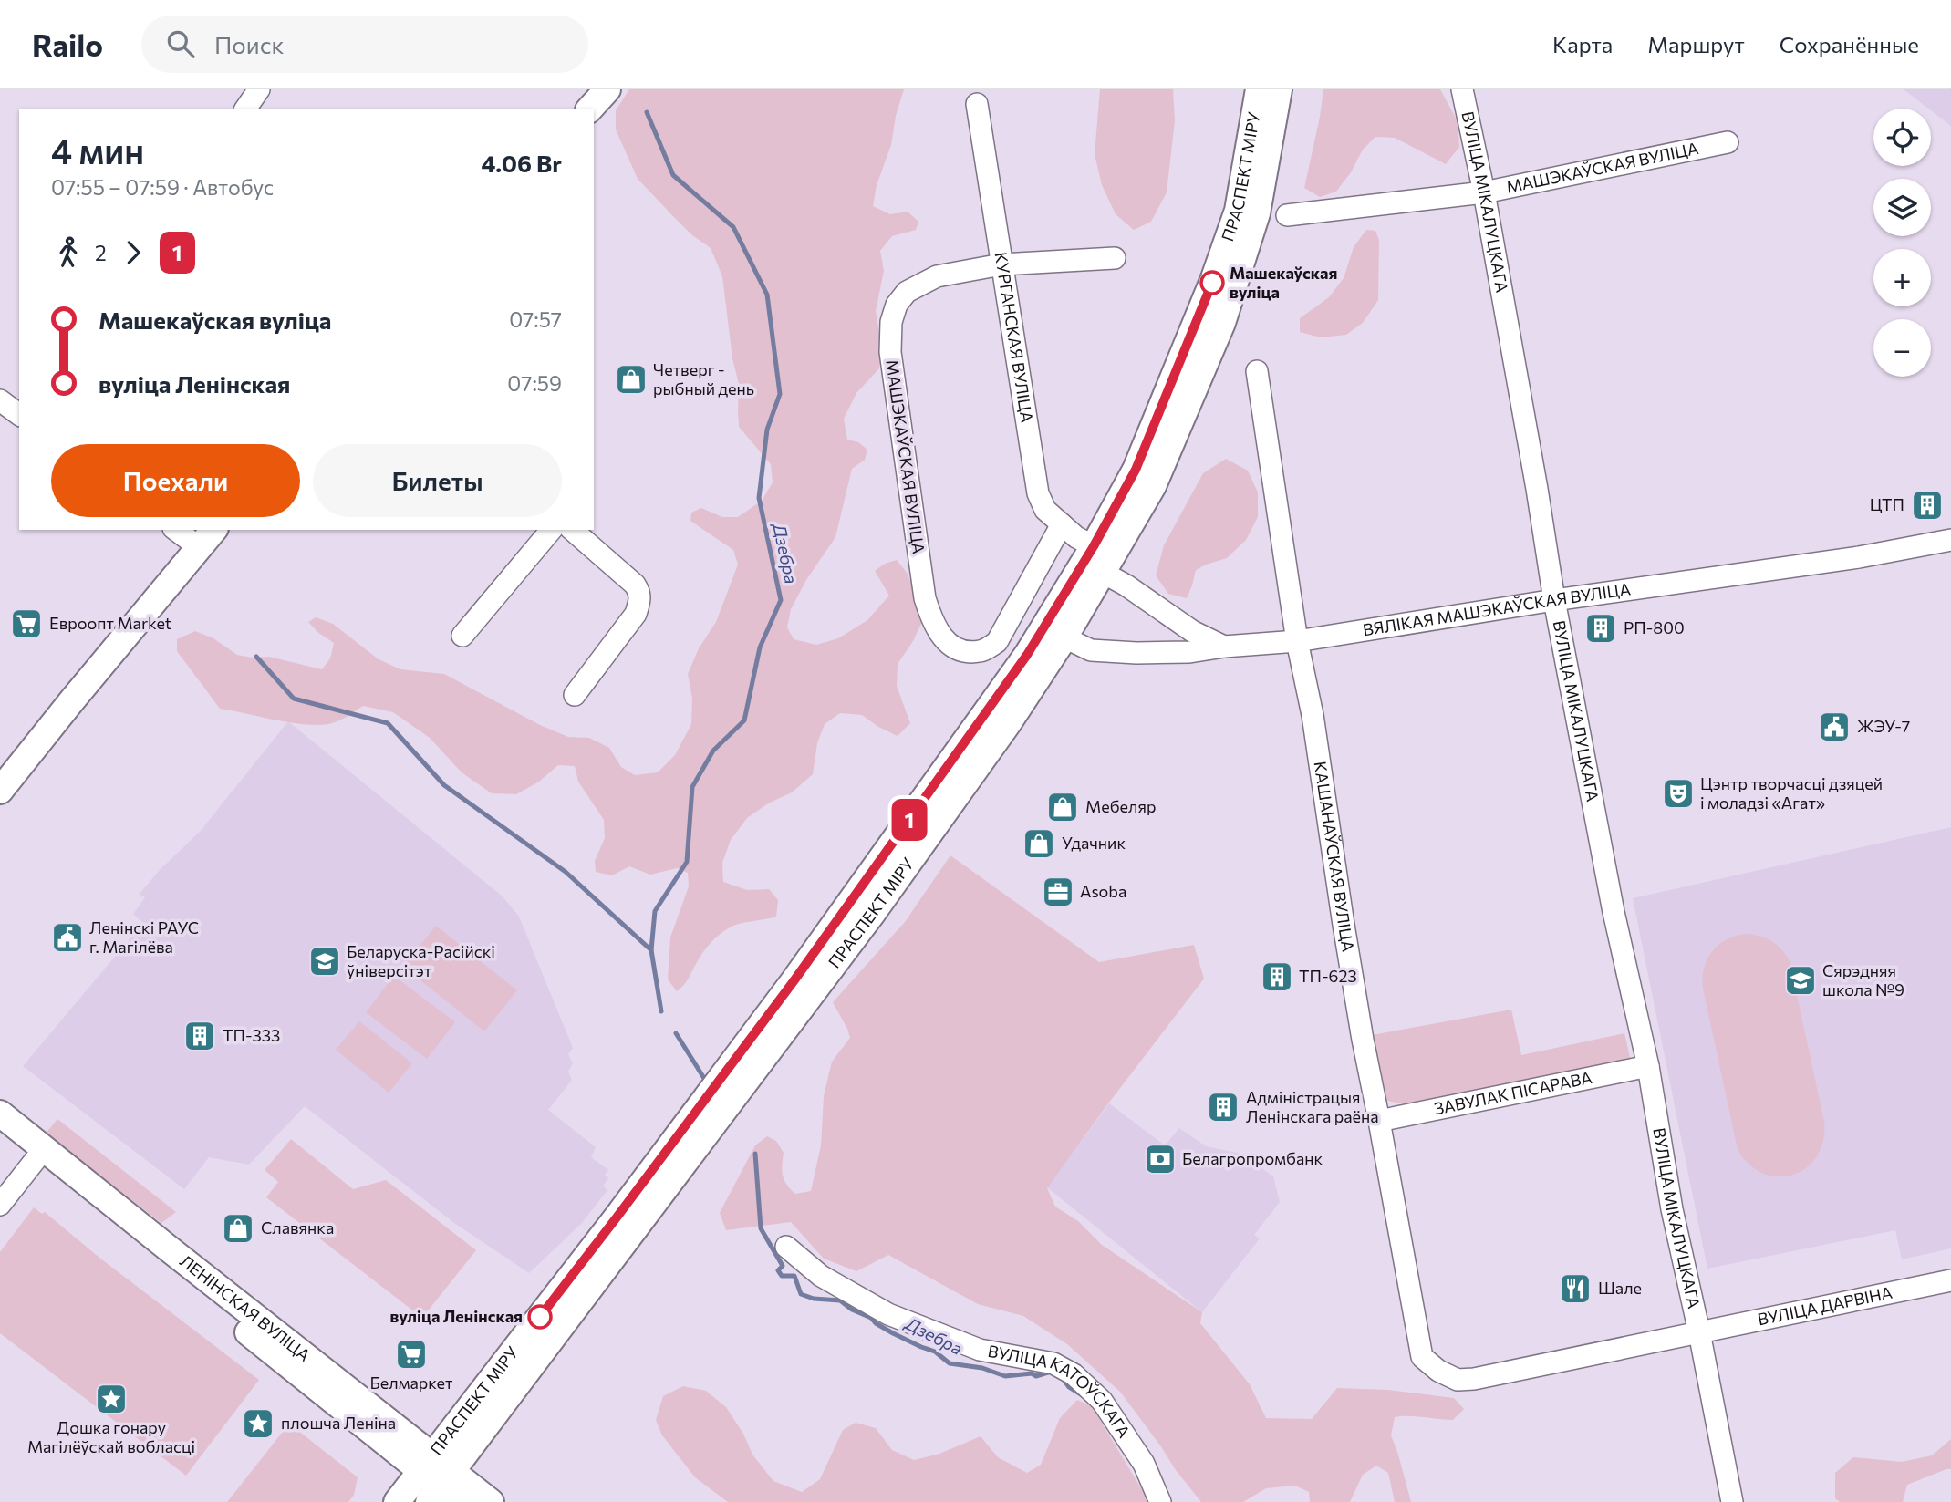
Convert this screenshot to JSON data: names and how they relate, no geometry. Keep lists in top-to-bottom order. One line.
{"streets":{"main road":["ПРАСПЕКТ МІРУ","ЛЕНІНСКАЯ ВУЛІЦА"],"street":["МАШЭКАЎСКАЯ ВУЛІЦА","ВУЛІЦА МІКАЛУЦКАГА","КУРГАНСКАЯ ВУЛІЦА","ВЯЛІКАЯ МАШЭКАЎСКАЯ ВУЛІЦА","КАШАНАЎСКАЯ ВУЛІЦА","ЗАВУЛАК ПІСАРАВА","ВУЛІЦА ДАРВІНА","ВУЛІЦА КАТОЎСКАГА"]},"crossings":[["МАШЭКАЎСКАЯ ВУЛІЦА","ВУЛІЦА МІКАЛУЦКАГА"],["МАШЭКАЎСКАЯ ВУЛІЦА","КУРГАНСКАЯ ВУЛІЦА"],["ПРАСПЕКТ МІРУ","КУРГАНСКАЯ ВУЛІЦА"],["ПРАСПЕКТ МІРУ","ВЯЛІКАЯ МАШЭКАЎСКАЯ ВУЛІЦА"],["ПРАСПЕКТ МІРУ","ЛЕНІНСКАЯ ВУЛІЦА"],["ВУЛІЦА МІКАЛУЦКАГА","ВЯЛІКАЯ МАШЭКАЎСКАЯ ВУЛІЦА"],["ВУЛІЦА МІКАЛУЦКАГА","ЗАВУЛАК ПІСАРАВА"],["ВУЛІЦА МІКАЛУЦКАГА","ВУЛІЦА ДАРВІНА"],["КУРГАНСКАЯ ВУЛІЦА","ВЯЛІКАЯ МАШЭКАЎСКАЯ ВУЛІЦА"],["ВЯЛІКАЯ МАШЭКАЎСКАЯ ВУЛІЦА","КАШАНАЎСКАЯ ВУЛІЦА"],["КАШАНАЎСКАЯ ВУЛІЦА","ЗАВУЛАК ПІСАРАВА"],["КАШАНАЎСКАЯ ВУЛІЦА","ВУЛІЦА ДАРВІНА"]],"water":["Дзебра"],"places":{"other":["Машекаўская вуліца","вуліца Ленінская"],"shop":["Четверг - рыбный день","Мебеляр","Удачник","Славянка"],"building":["ЦТП","РП-800","ТП-623","ТП-333","Адміністрацыя Ленінскага раёна"],"supermarket":["Евроопт Market","Белмаркет"],"public building":["ЖЭУ-7","Ленінскі РАУС г. Магілёва"],"theatre":["Цэнтр творчасці дзяцей і моладзі «Агат»"],"office":["Asoba"],"school or university":["Беларуска-Расійскі ўніверсітэт","Сярэдняя школа №9"],"bank":["Белагропромбанк"],"restaurant":["Шале"],"place":["Дошка гонару Магілёўскай вобласці","плошча Леніна"]},"lines":["bus line 1"],"page":{"header":"Railo","search":"Поиск","nav":["Карта","Маршрут","Сохранённые"],"on_map":"1","map_buttons":["+","−"],"heading":["4 мин","07:55 – 07:59 · Автобус","4.06 Br"],"legs":["2","1"],"list":[{"name":"Машекаўская вуліца","value":"07:57"},{"name":"вуліца Ленінская","value":"07:59"}],"buttons":["Поехали","Билеты"]}}
